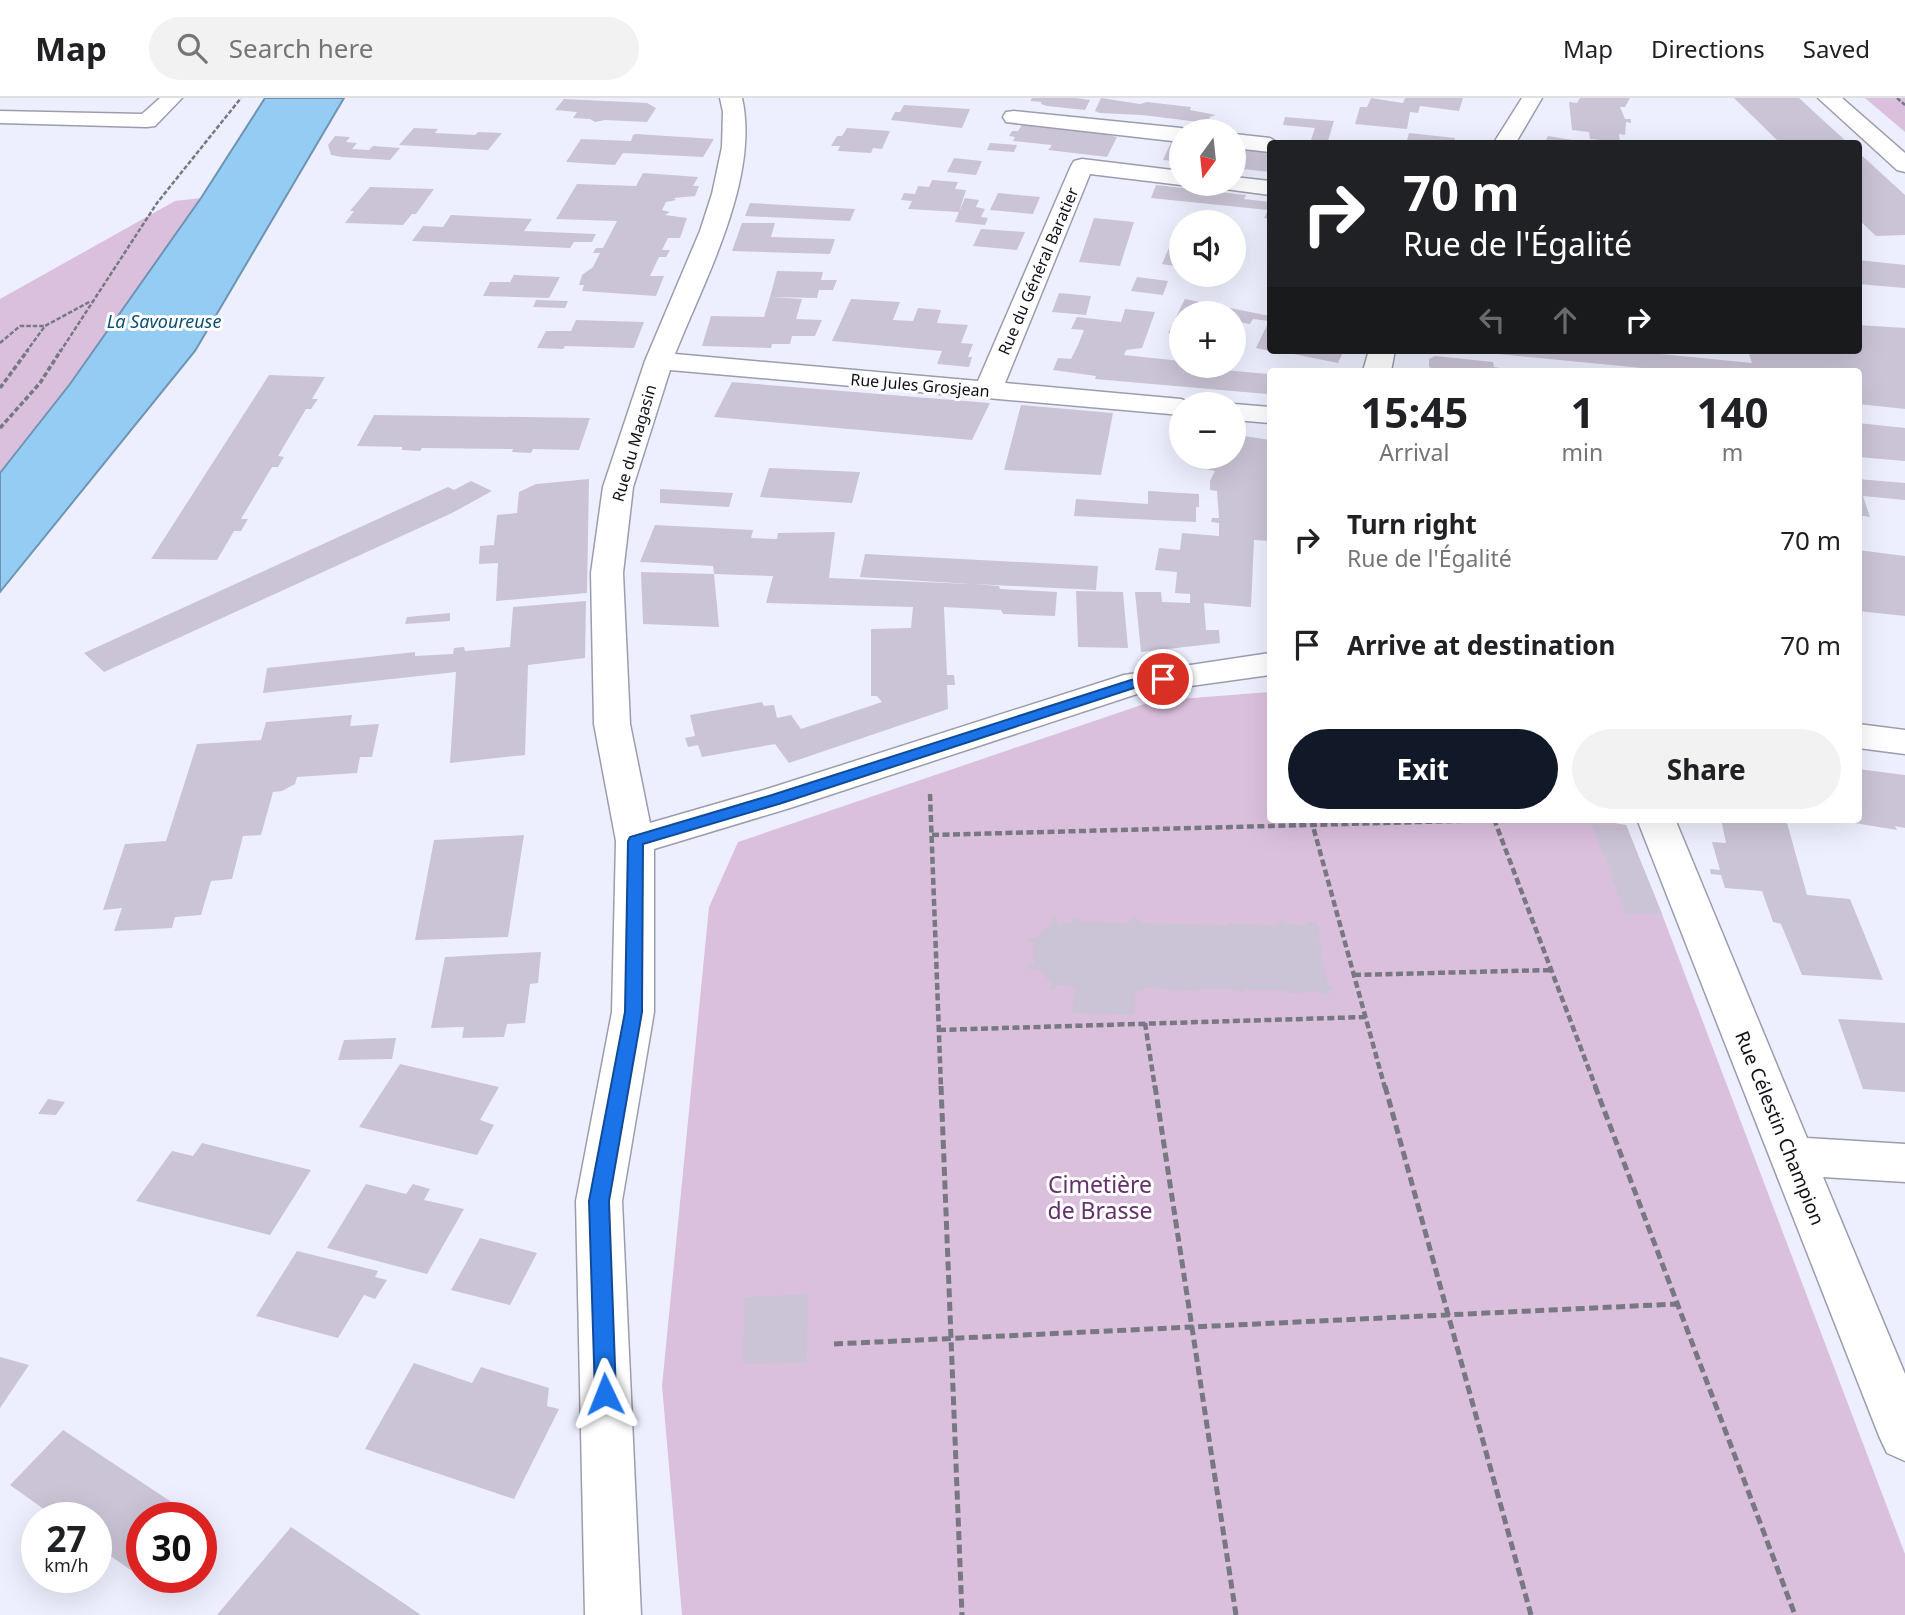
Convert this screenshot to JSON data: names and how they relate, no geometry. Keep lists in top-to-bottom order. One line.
{"streets":{"street":["Rue du Général Baratier","Rue Jules Grosjean","Rue du Magasin","Rue Célestin Champion"]},"crossings":[["Rue du Général Baratier","Rue Jules Grosjean"],["Rue Jules Grosjean","Rue du Magasin"]],"water":["La Savoureuse"],"parks":["Cimetière de Brasse"],"north":"bottom","page":{"header":"Map","search":"Search here","nav":["Map","Directions","Saved"],"map_buttons":["+","−"],"turn":["70 m","Rue de l'Égalité"],"eta":["15:45","Arrival","1","min","140","m"],"list":[{"name":"Turn right","note":"Rue de l'Égalité","value":"70 m"},{"name":"Arrive at destination","value":"70 m"}],"buttons":["Exit","Share"],"speed":"27 km/h","limit":"30"}}
